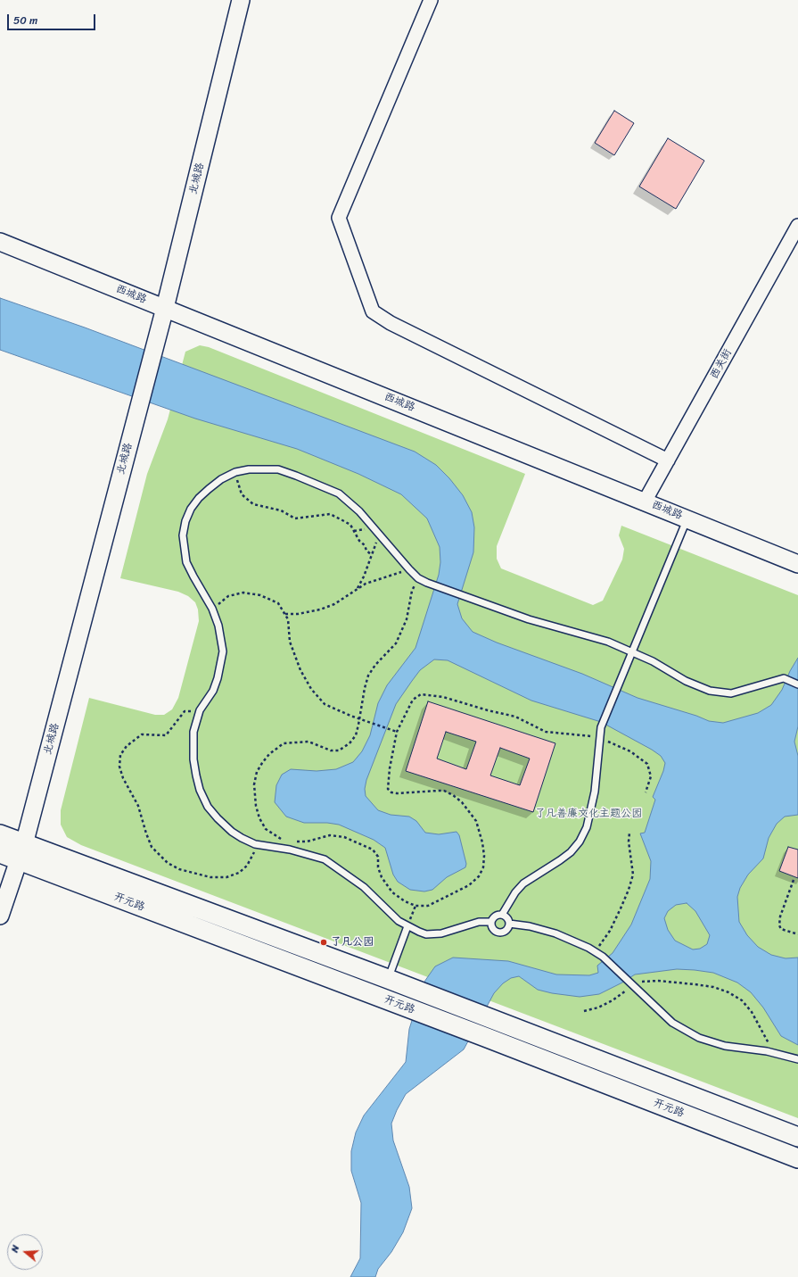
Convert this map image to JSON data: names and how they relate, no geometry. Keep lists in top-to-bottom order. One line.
{"streets":{"main road":["开元路"],"street":["北城路","西城路","西关街"]},"crossings":[["北城路","西城路"],["北城路","开元路"],["西城路","西关街"]],"parks":["了凡善廉文化主题公园"],"places":["了凡公园"],"scale_bar":"50 m","north":"left"}
